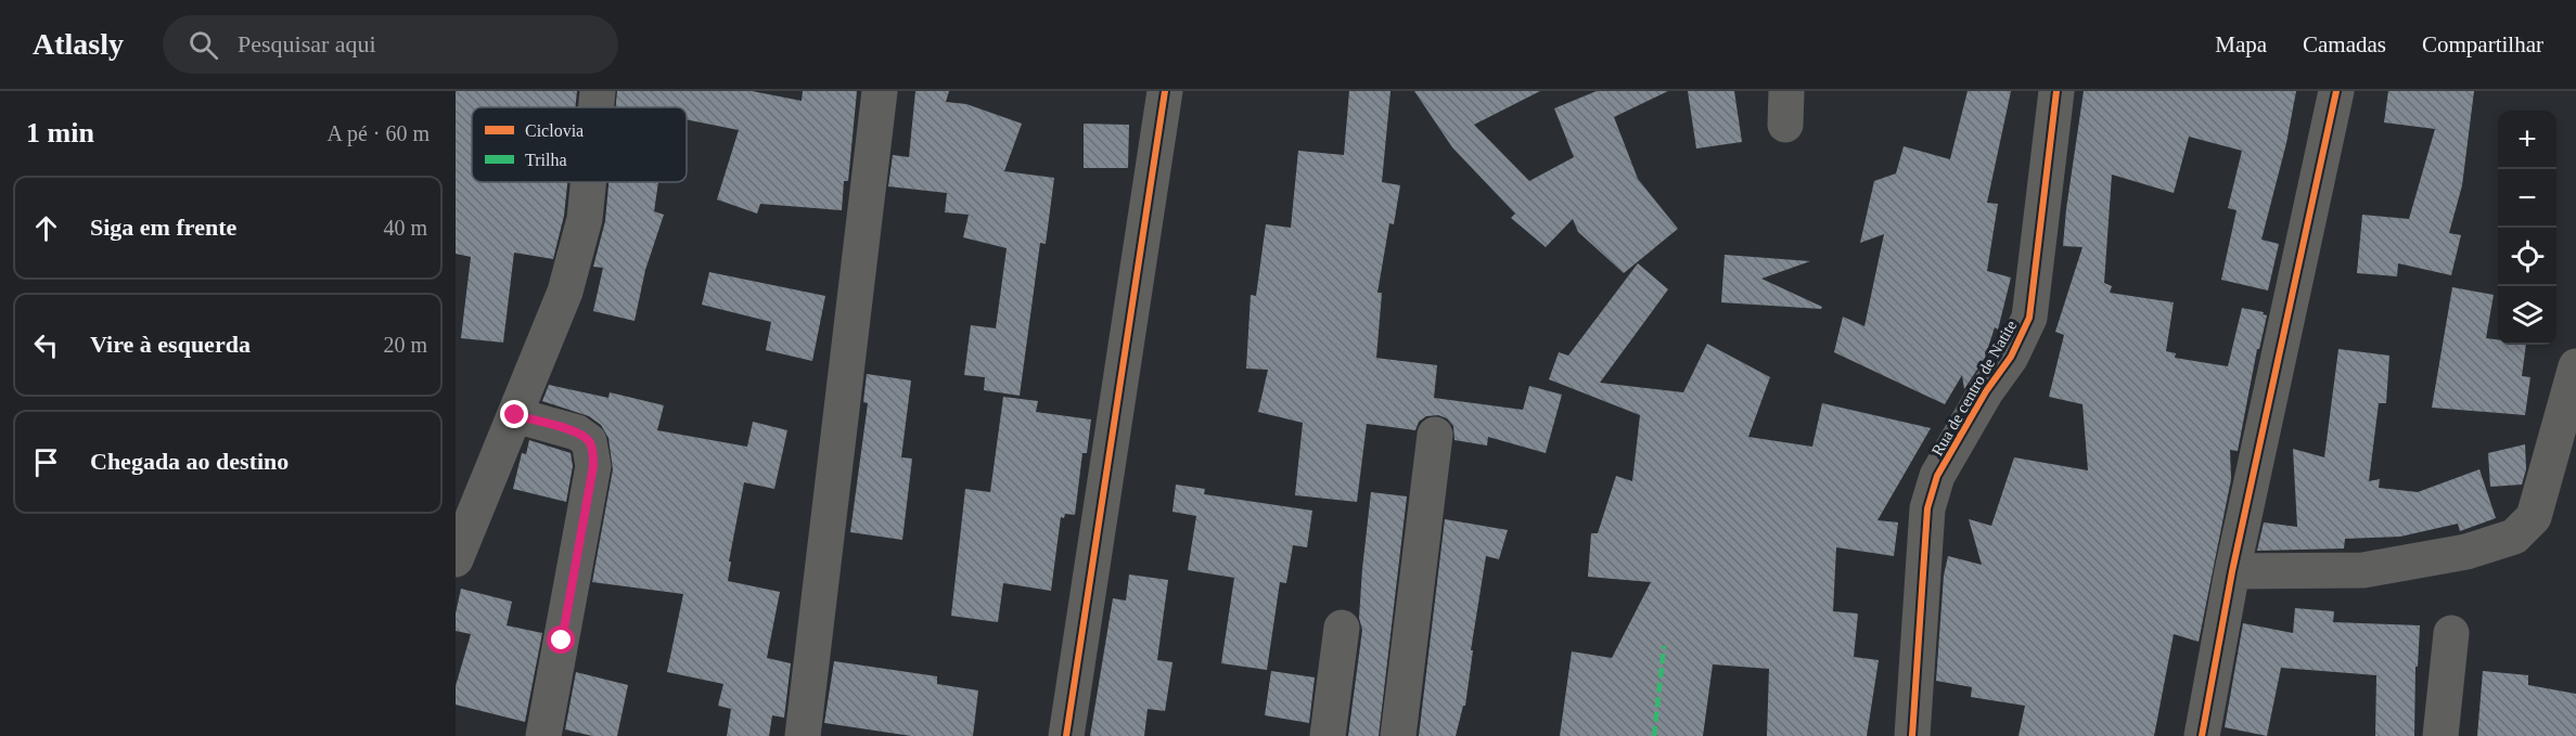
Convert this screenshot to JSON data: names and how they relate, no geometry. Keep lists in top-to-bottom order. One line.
{"streets":{"street":["Rua de centro de Natite"]},"legend":["Ciclovia","Trilha"],"page":{"header":"Atlasly","search":"Pesquisar aqui","nav":["Mapa","Camadas","Compartilhar"],"heading":["1 min","A pé · 60 m"],"map_buttons":["+","−"],"list":[["Siga em frente","40 m"],["Vire à esquerda","20 m"],"Chegada ao destino"]}}
